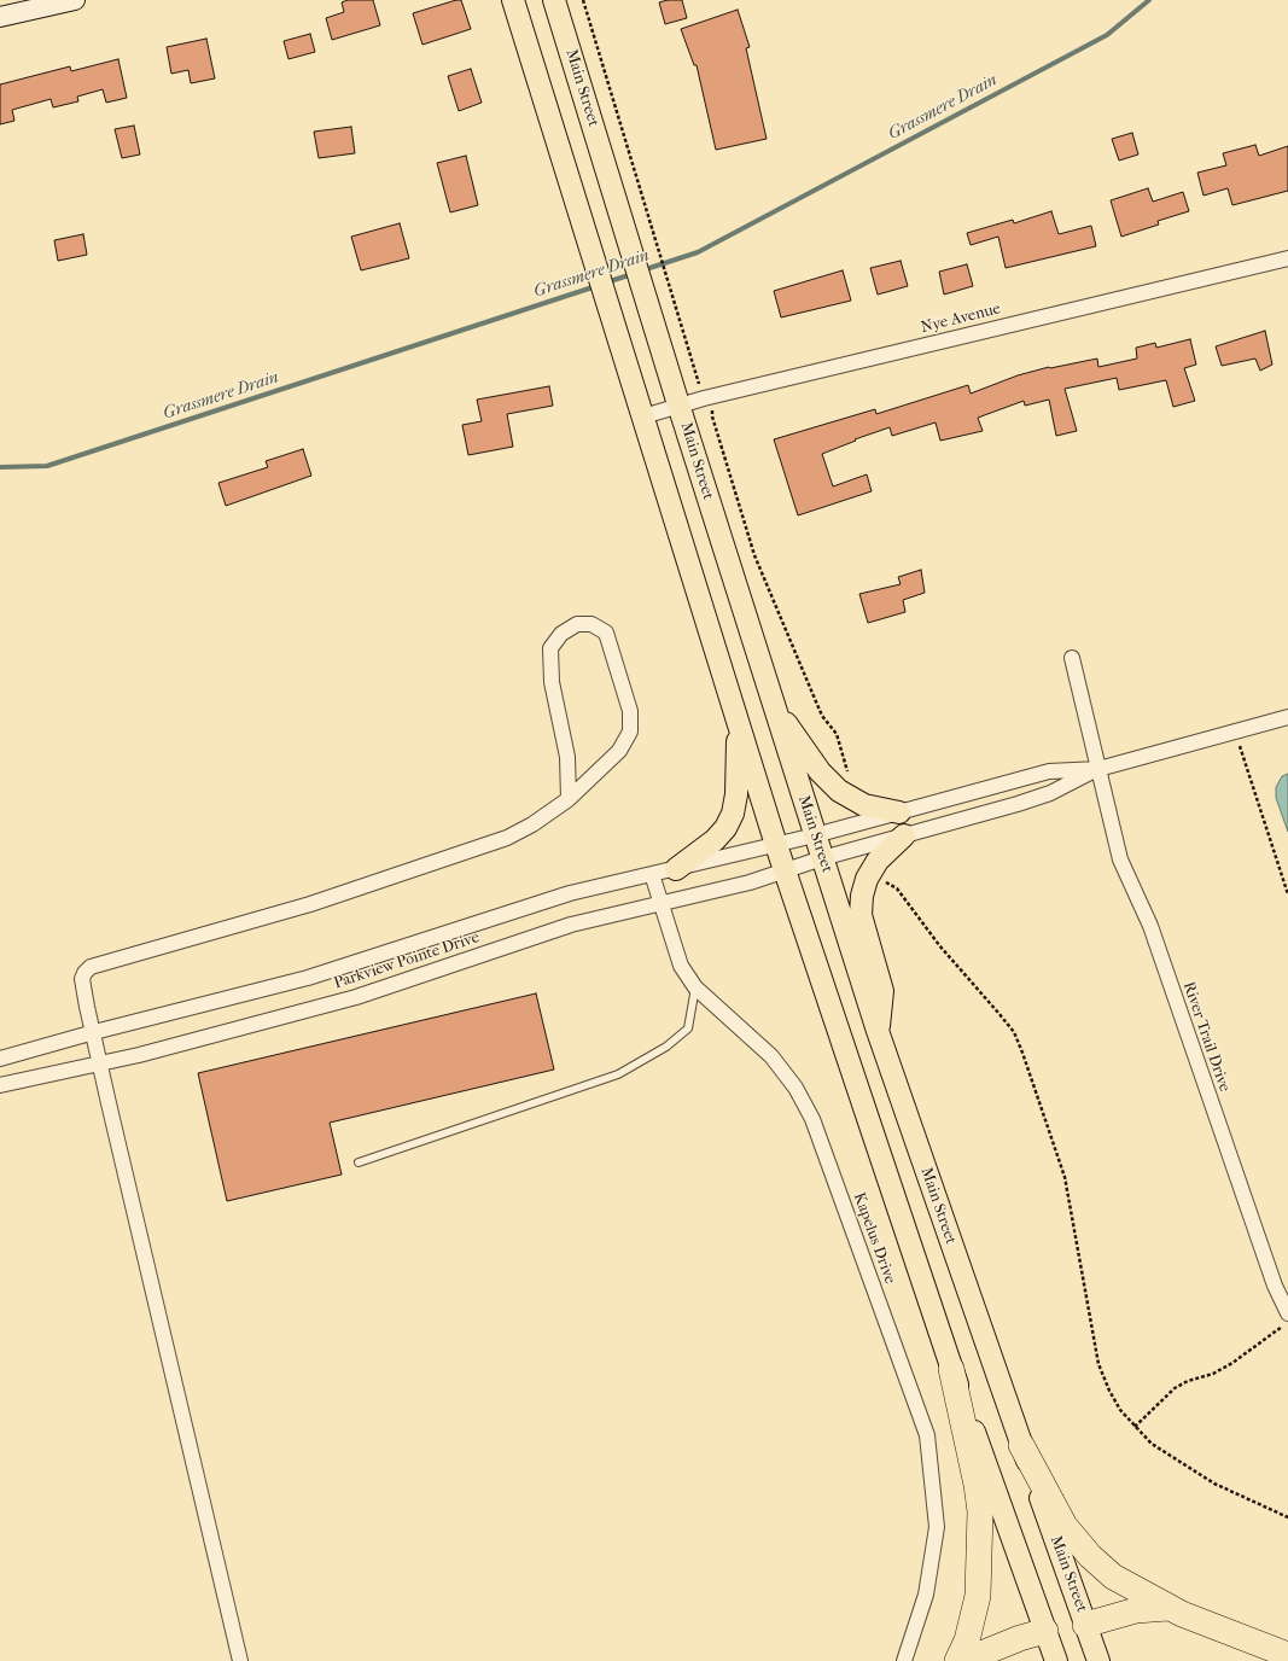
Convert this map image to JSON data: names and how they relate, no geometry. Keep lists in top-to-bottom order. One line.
{"streets":{"main road":["Main Street"],"street":["Nye Avenue","Parkview Pointe Drive","River Trail Drive","Kapelus Drive"]},"crossings":[["Main Street","Nye Avenue"],["Main Street","Parkview Pointe Drive"],["Parkview Pointe Drive","Kapelus Drive"]],"water":["Grassmere Drain"]}
